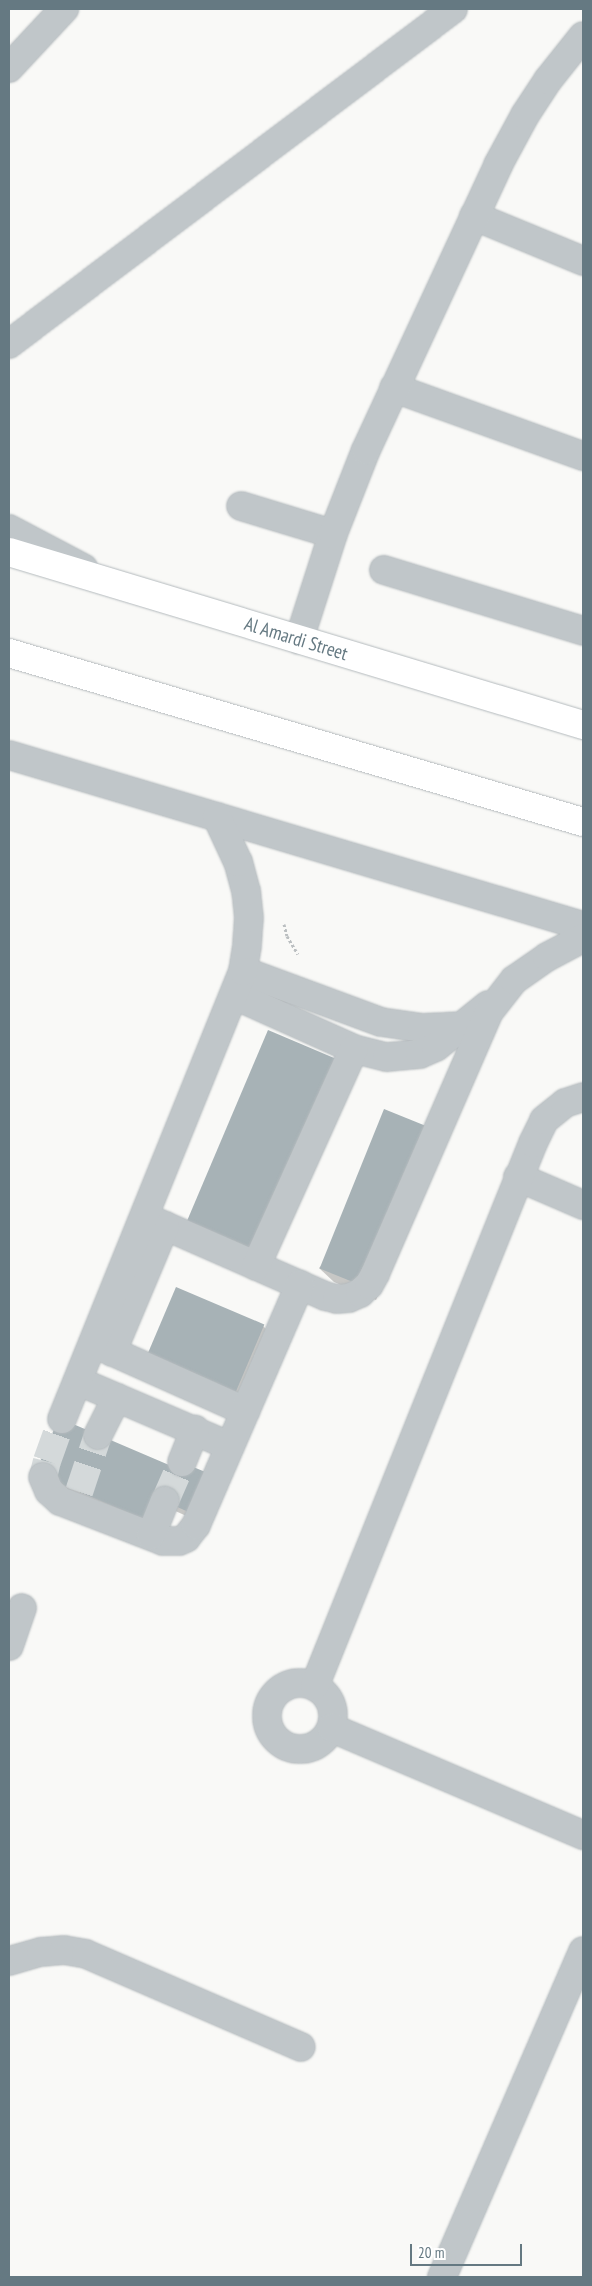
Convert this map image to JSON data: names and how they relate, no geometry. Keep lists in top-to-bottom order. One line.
{"streets":{"main road":["Al Amardi Street"]},"scale_bar":"20 m"}
